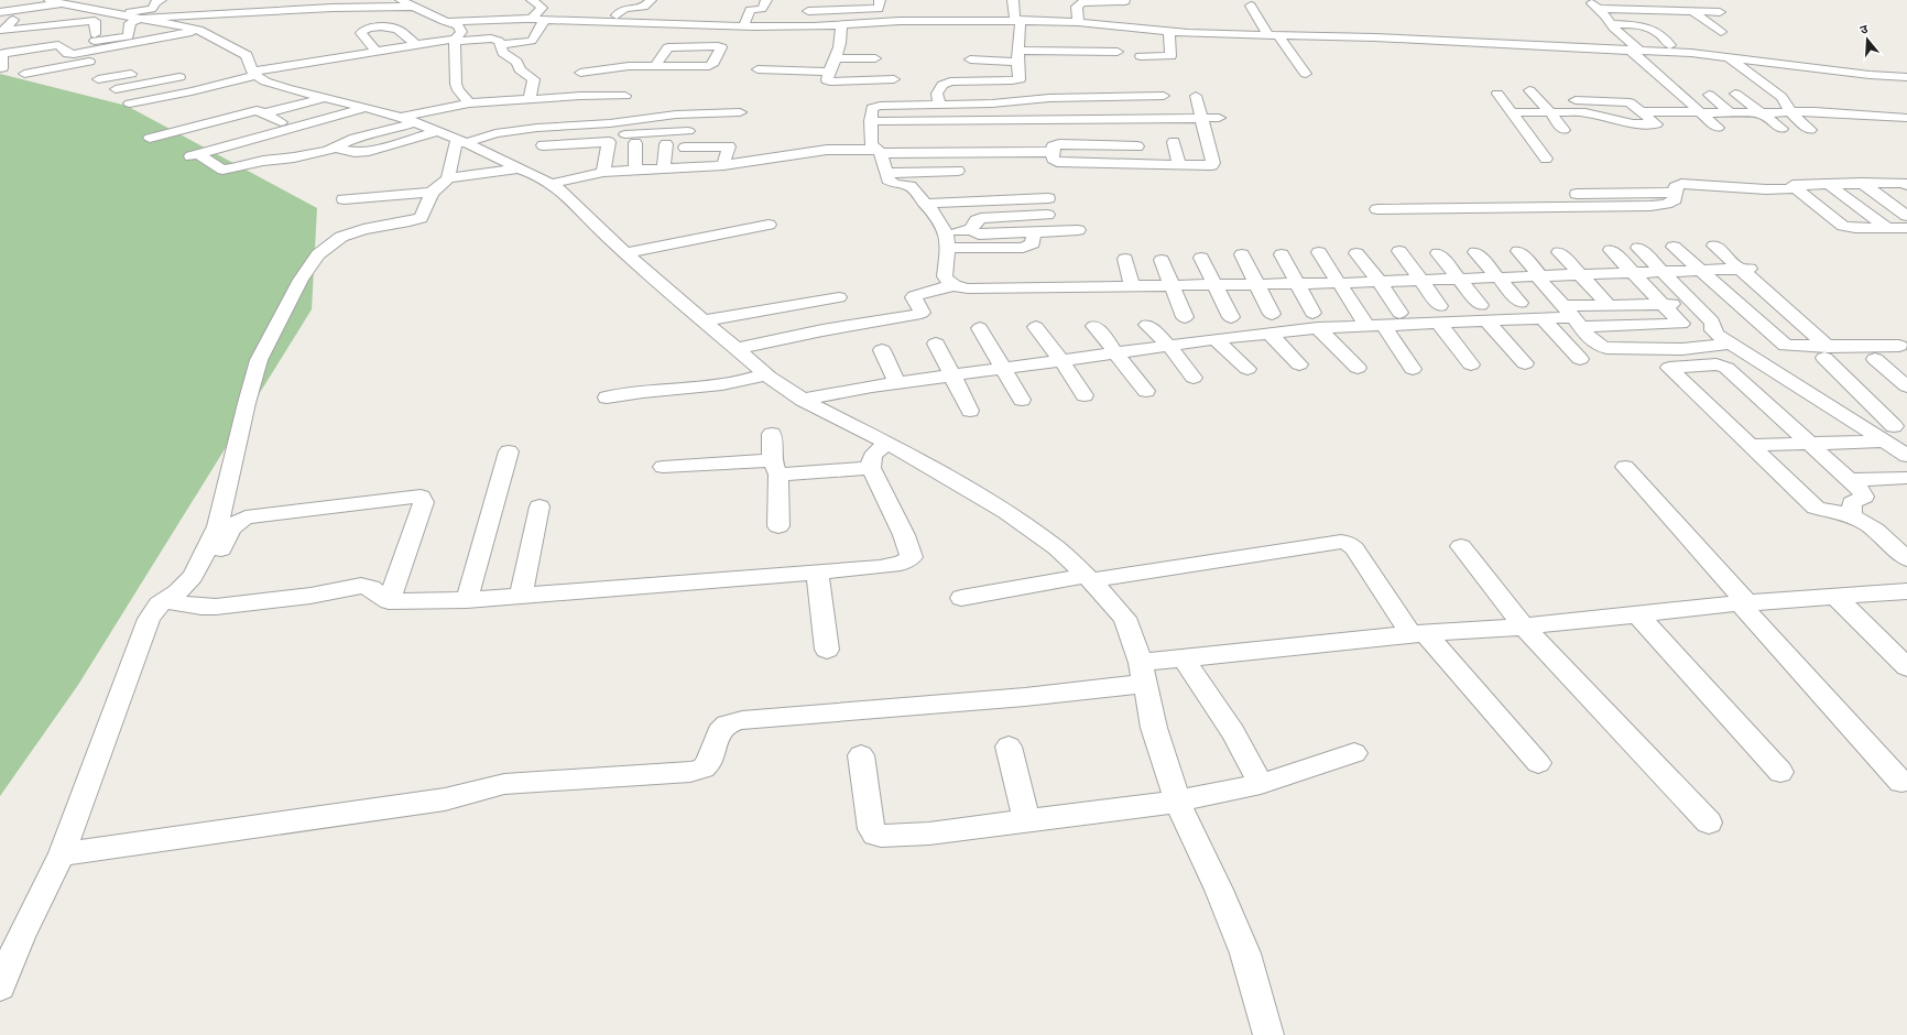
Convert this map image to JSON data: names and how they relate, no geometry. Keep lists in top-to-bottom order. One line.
{"north":"top"}
